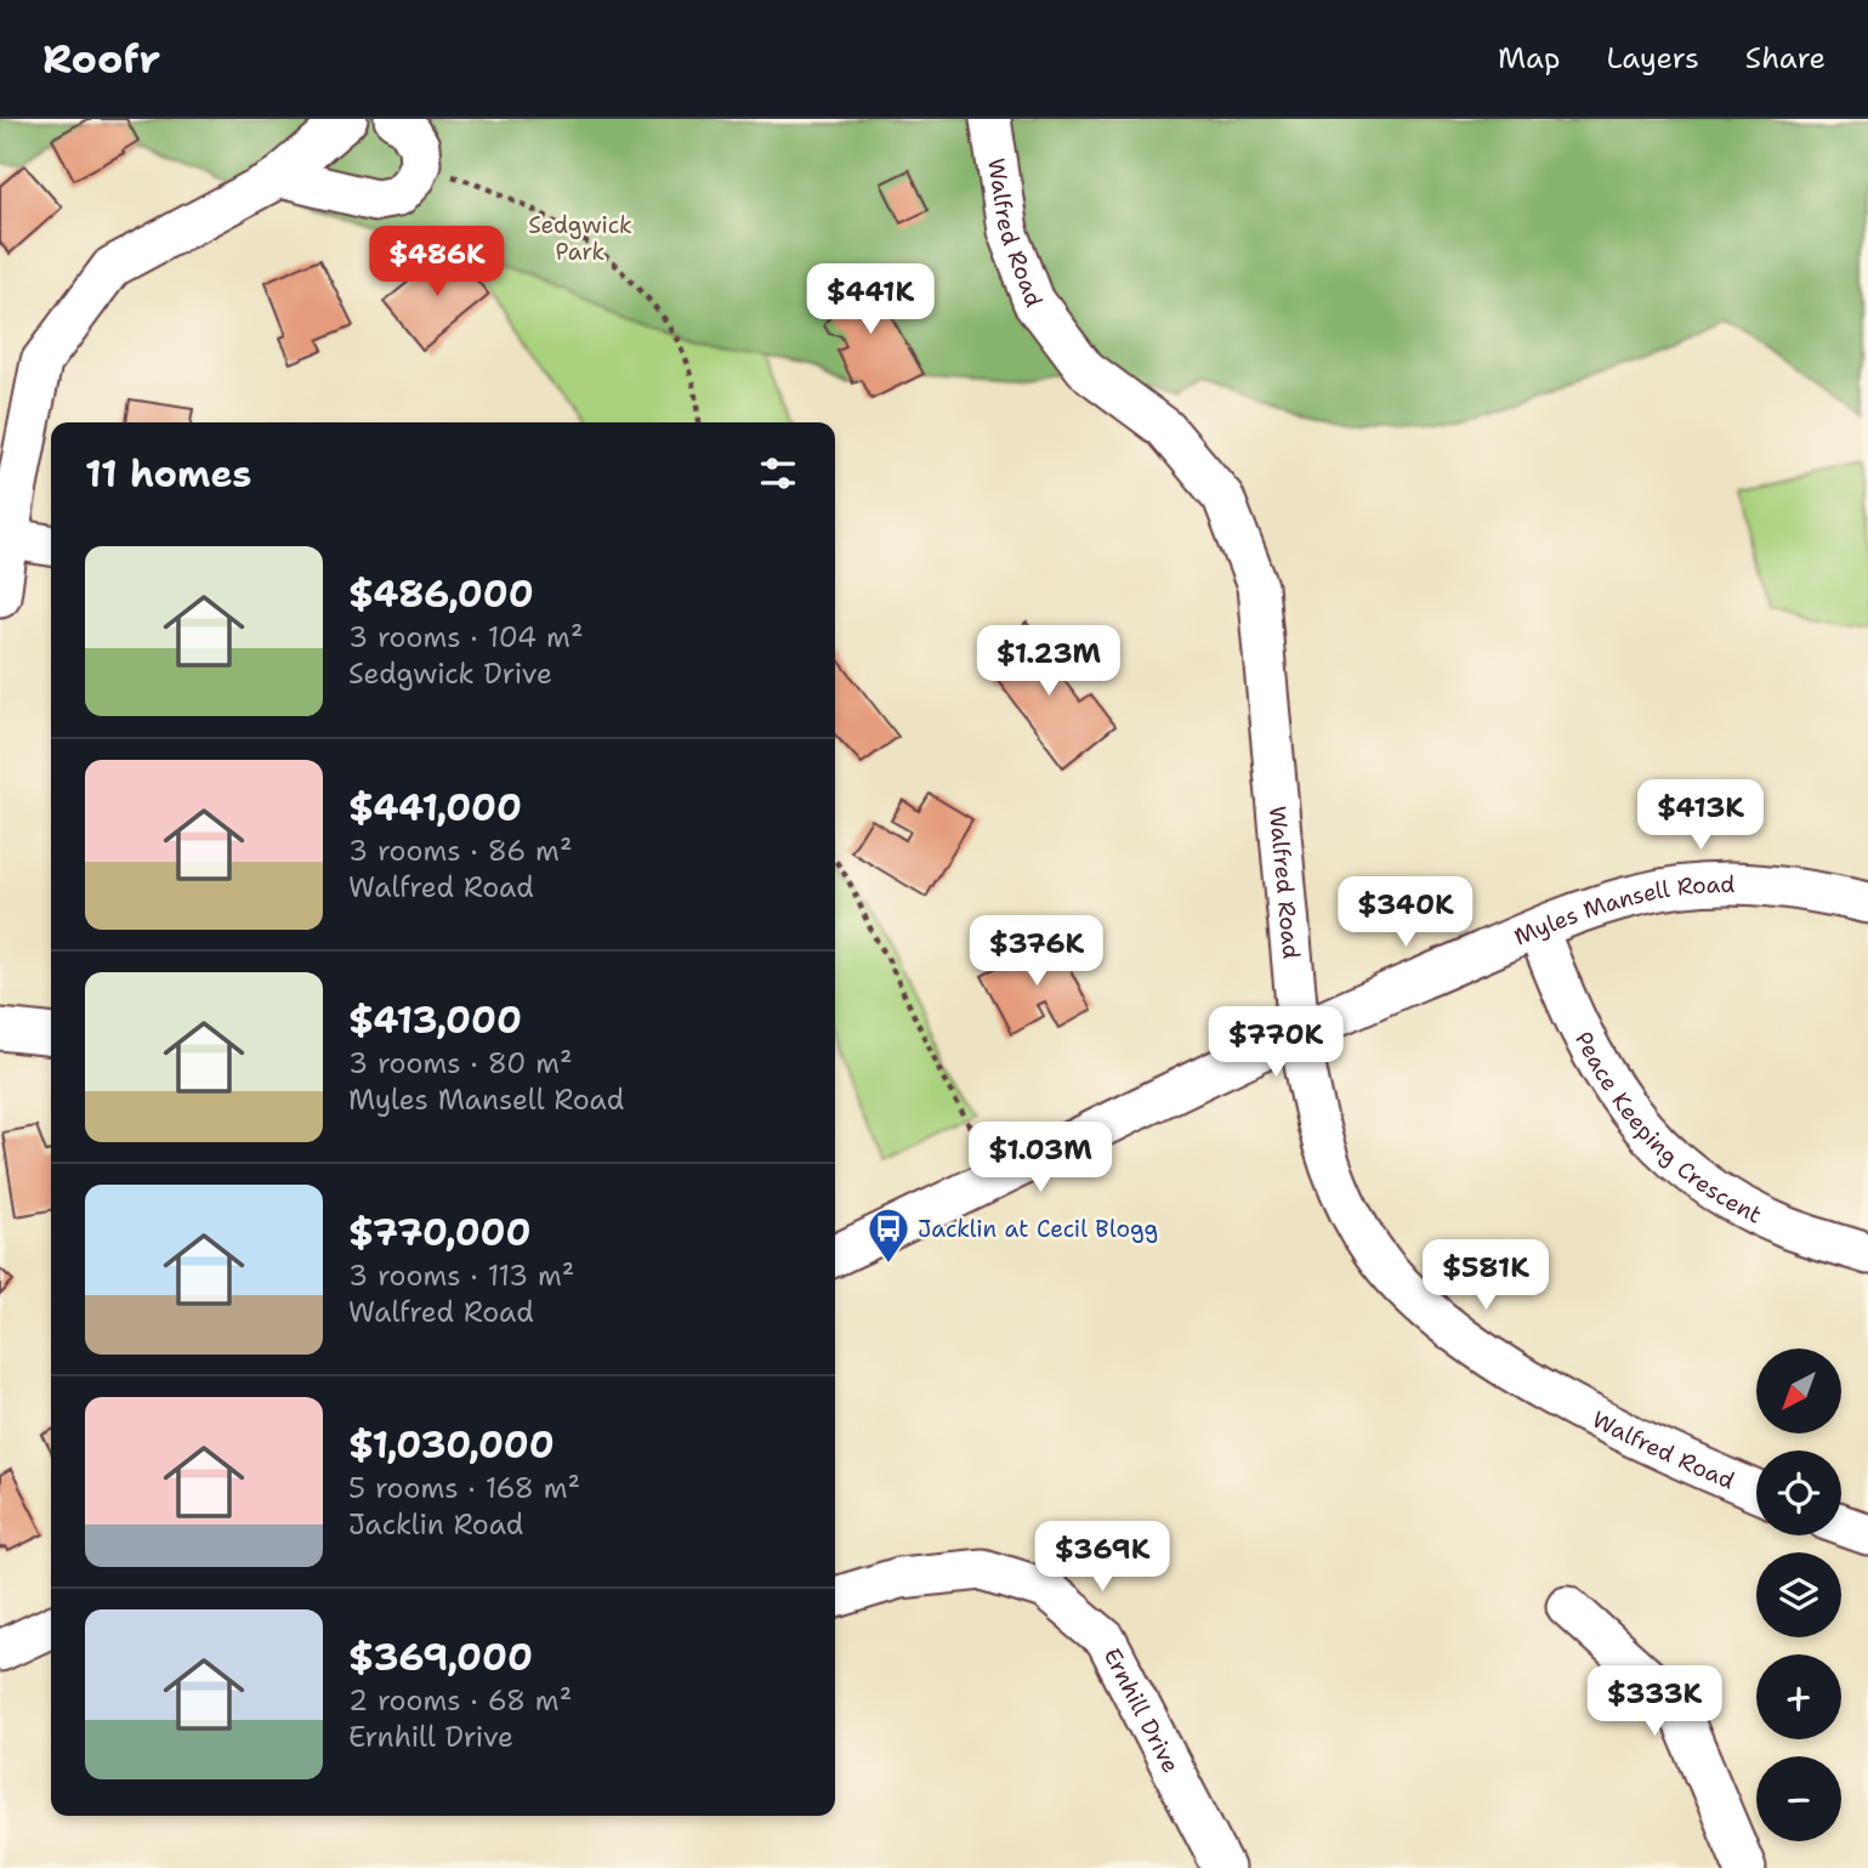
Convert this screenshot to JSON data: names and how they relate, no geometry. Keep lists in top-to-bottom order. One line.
{"streets":{"street":["Walfred Road","Myles Mansell Road","Peace Keeping Crescent","Ernhill Drive"]},"crossings":[["Walfred Road","Myles Mansell Road"],["Myles Mansell Road","Peace Keeping Crescent"]],"parks":["Sedgwick Park"],"places":{"bus stop":["Jacklin at Cecil Blogg"]},"north":"bottom left","page":{"header":"Roofr","nav":["Map","Layers","Share"],"price":["$486K","$441K","$1.23M","$413K","$340K","$376K","$770K","$1.03M","$581K","$369K","$333K"],"heading":"11 homes","list":[{"name":"$486,000","note":"3 rooms · 104 m² · Sedgwick Drive"},{"name":"$441,000","note":"3 rooms · 86 m² · Walfred Road"},{"name":"$413,000","note":"3 rooms · 80 m² · Myles Mansell Road"},{"name":"$770,000","note":"3 rooms · 113 m² · Walfred Road"},{"name":"$1,030,000","note":"5 rooms · 168 m² · Jacklin Road"},{"name":"$369,000","note":"2 rooms · 68 m² · Ernhill Drive"}],"map_buttons":["+","−"]}}
